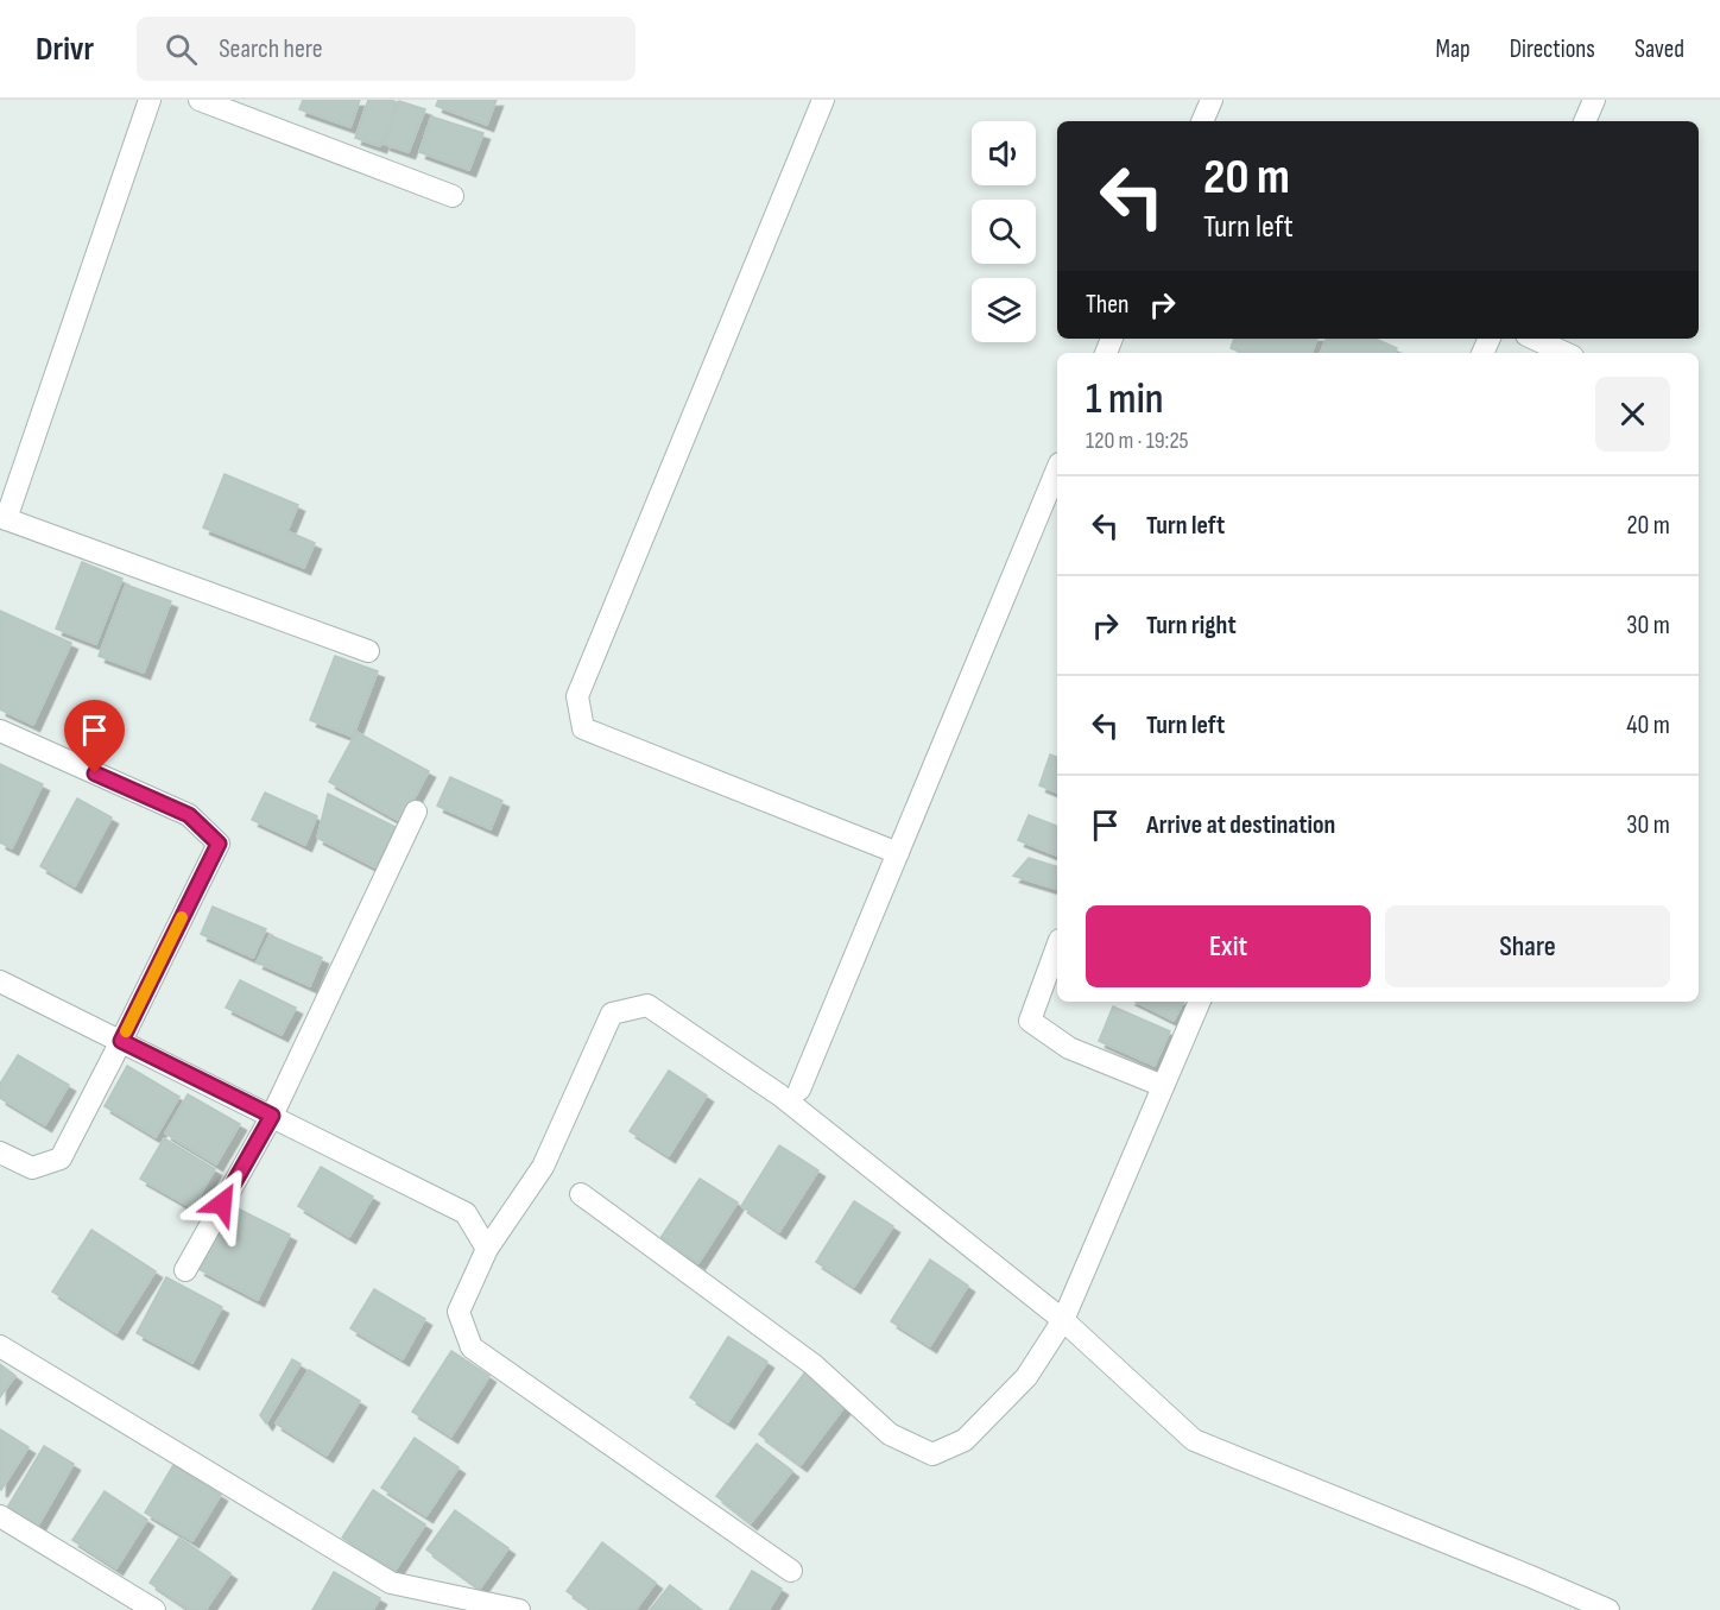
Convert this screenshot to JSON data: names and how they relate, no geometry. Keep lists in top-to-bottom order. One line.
{"page":{"header":"Drivr","search":"Search here","nav":["Map","Directions","Saved"],"turn":["20 m","Turn left"],"then":"Then","heading":["1 min","120 m · 19:25"],"list":[{"name":"Turn left","value":"20 m"},{"name":"Turn right","value":"30 m"},{"name":"Turn left","value":"40 m"},{"name":"Arrive at destination","value":"30 m"}],"buttons":["Exit","Share"]}}
